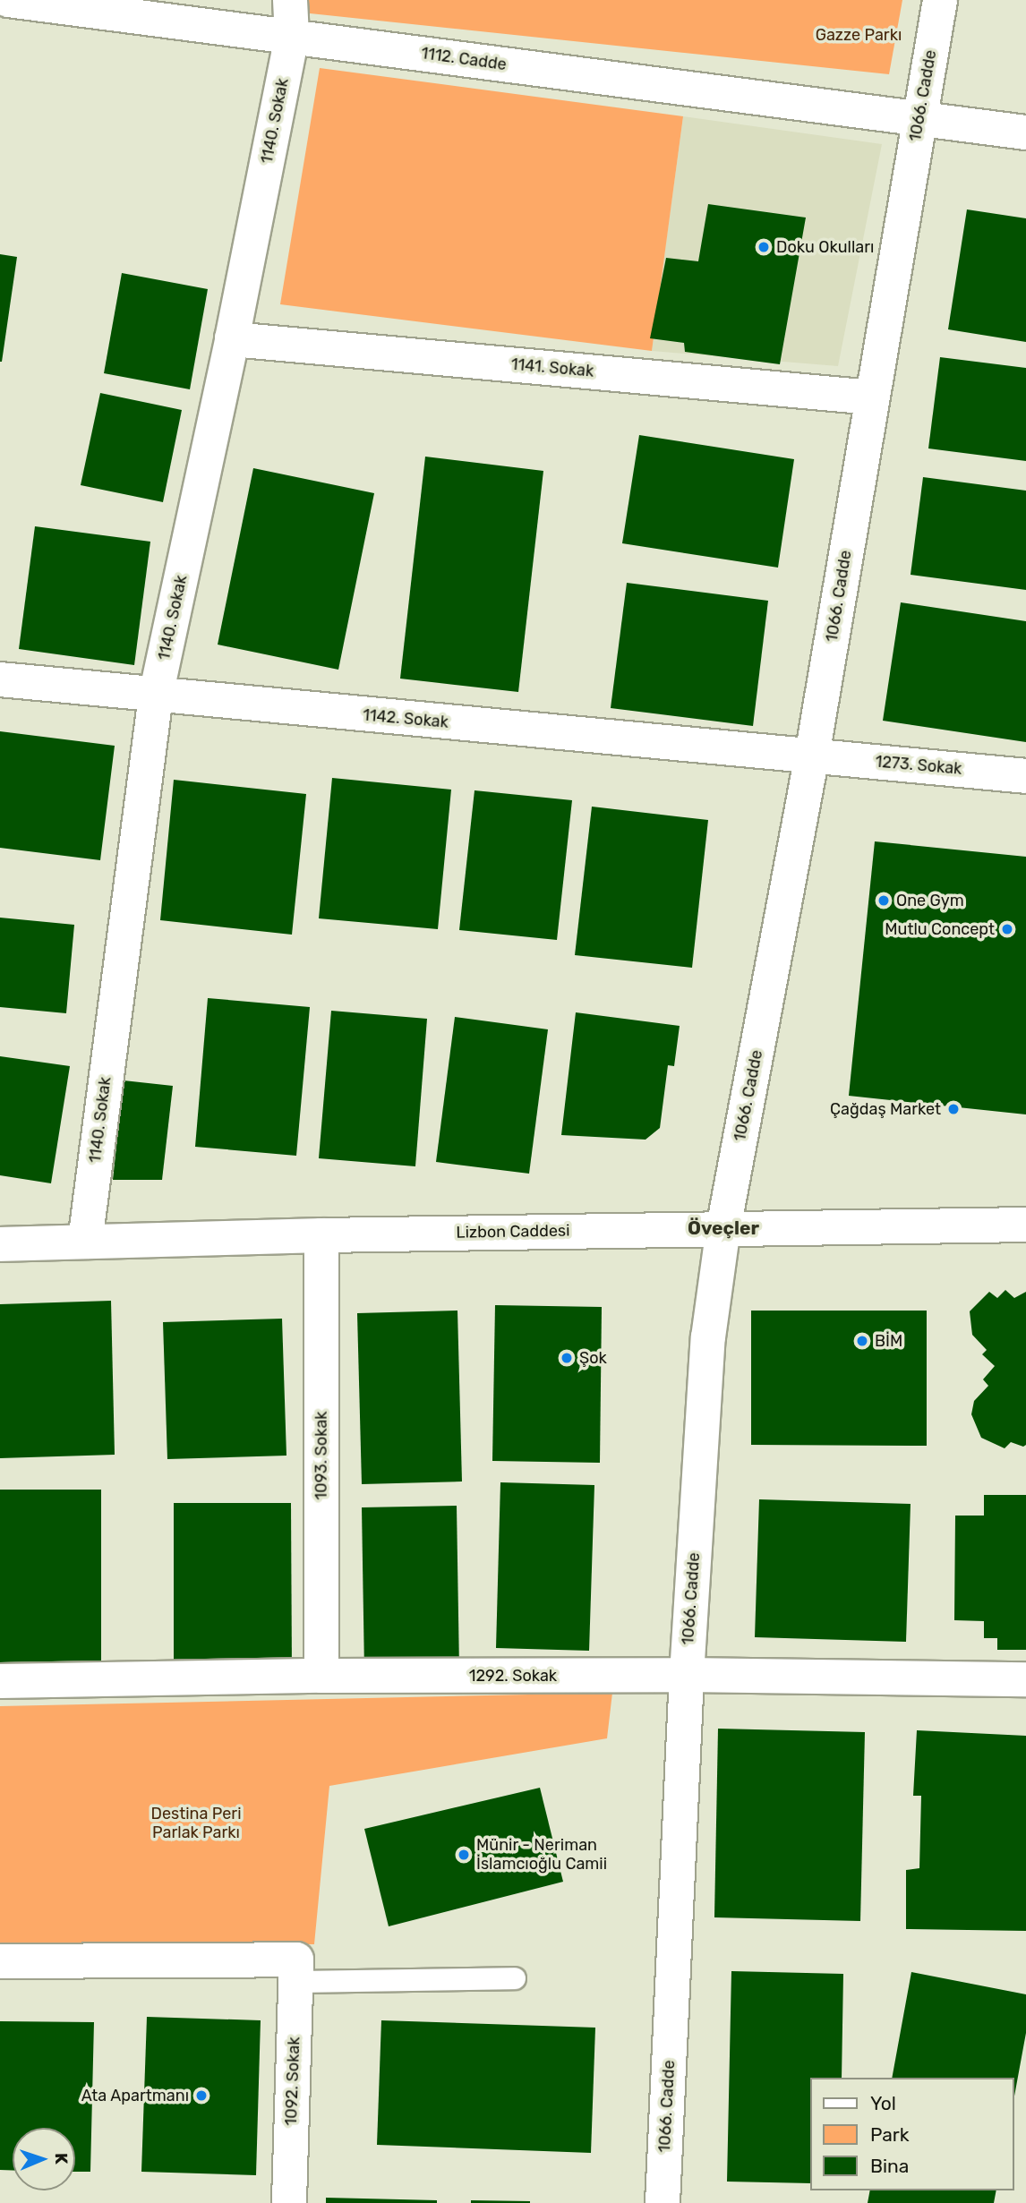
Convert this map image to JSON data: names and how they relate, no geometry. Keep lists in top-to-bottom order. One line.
{"streets":{"street":["1112. Cadde","1066. Cadde","1140. Sokak","1141. Sokak","1142. Sokak","1273. Sokak","Lizbon Caddesi","1093. Sokak","1292. Sokak","1092. Sokak"]},"crossings":[["1112. Cadde","1066. Cadde"],["1112. Cadde","1140. Sokak"],["1066. Cadde","1141. Sokak"],["1066. Cadde","1142. Sokak"],["1066. Cadde","1273. Sokak"],["1066. Cadde","Lizbon Caddesi"],["1066. Cadde","1292. Sokak"],["1140. Sokak","1141. Sokak"],["1140. Sokak","1142. Sokak"],["1140. Sokak","Lizbon Caddesi"],["1142. Sokak","1273. Sokak"],["Lizbon Caddesi","1093. Sokak"],["1093. Sokak","1292. Sokak"]],"districts":["Öveçler"],"parks":["Gazze Parkı","Destina Peri Parlak Parkı"],"places":["Doku Okulları","One Gym","Mutlu Concept","Çağdaş Market","BİM","Şok","Münir - Neriman İslamcıoğlu Camii","Ata Apartmanı"],"legend":["Yol","Park","Bina"],"north":"right"}
